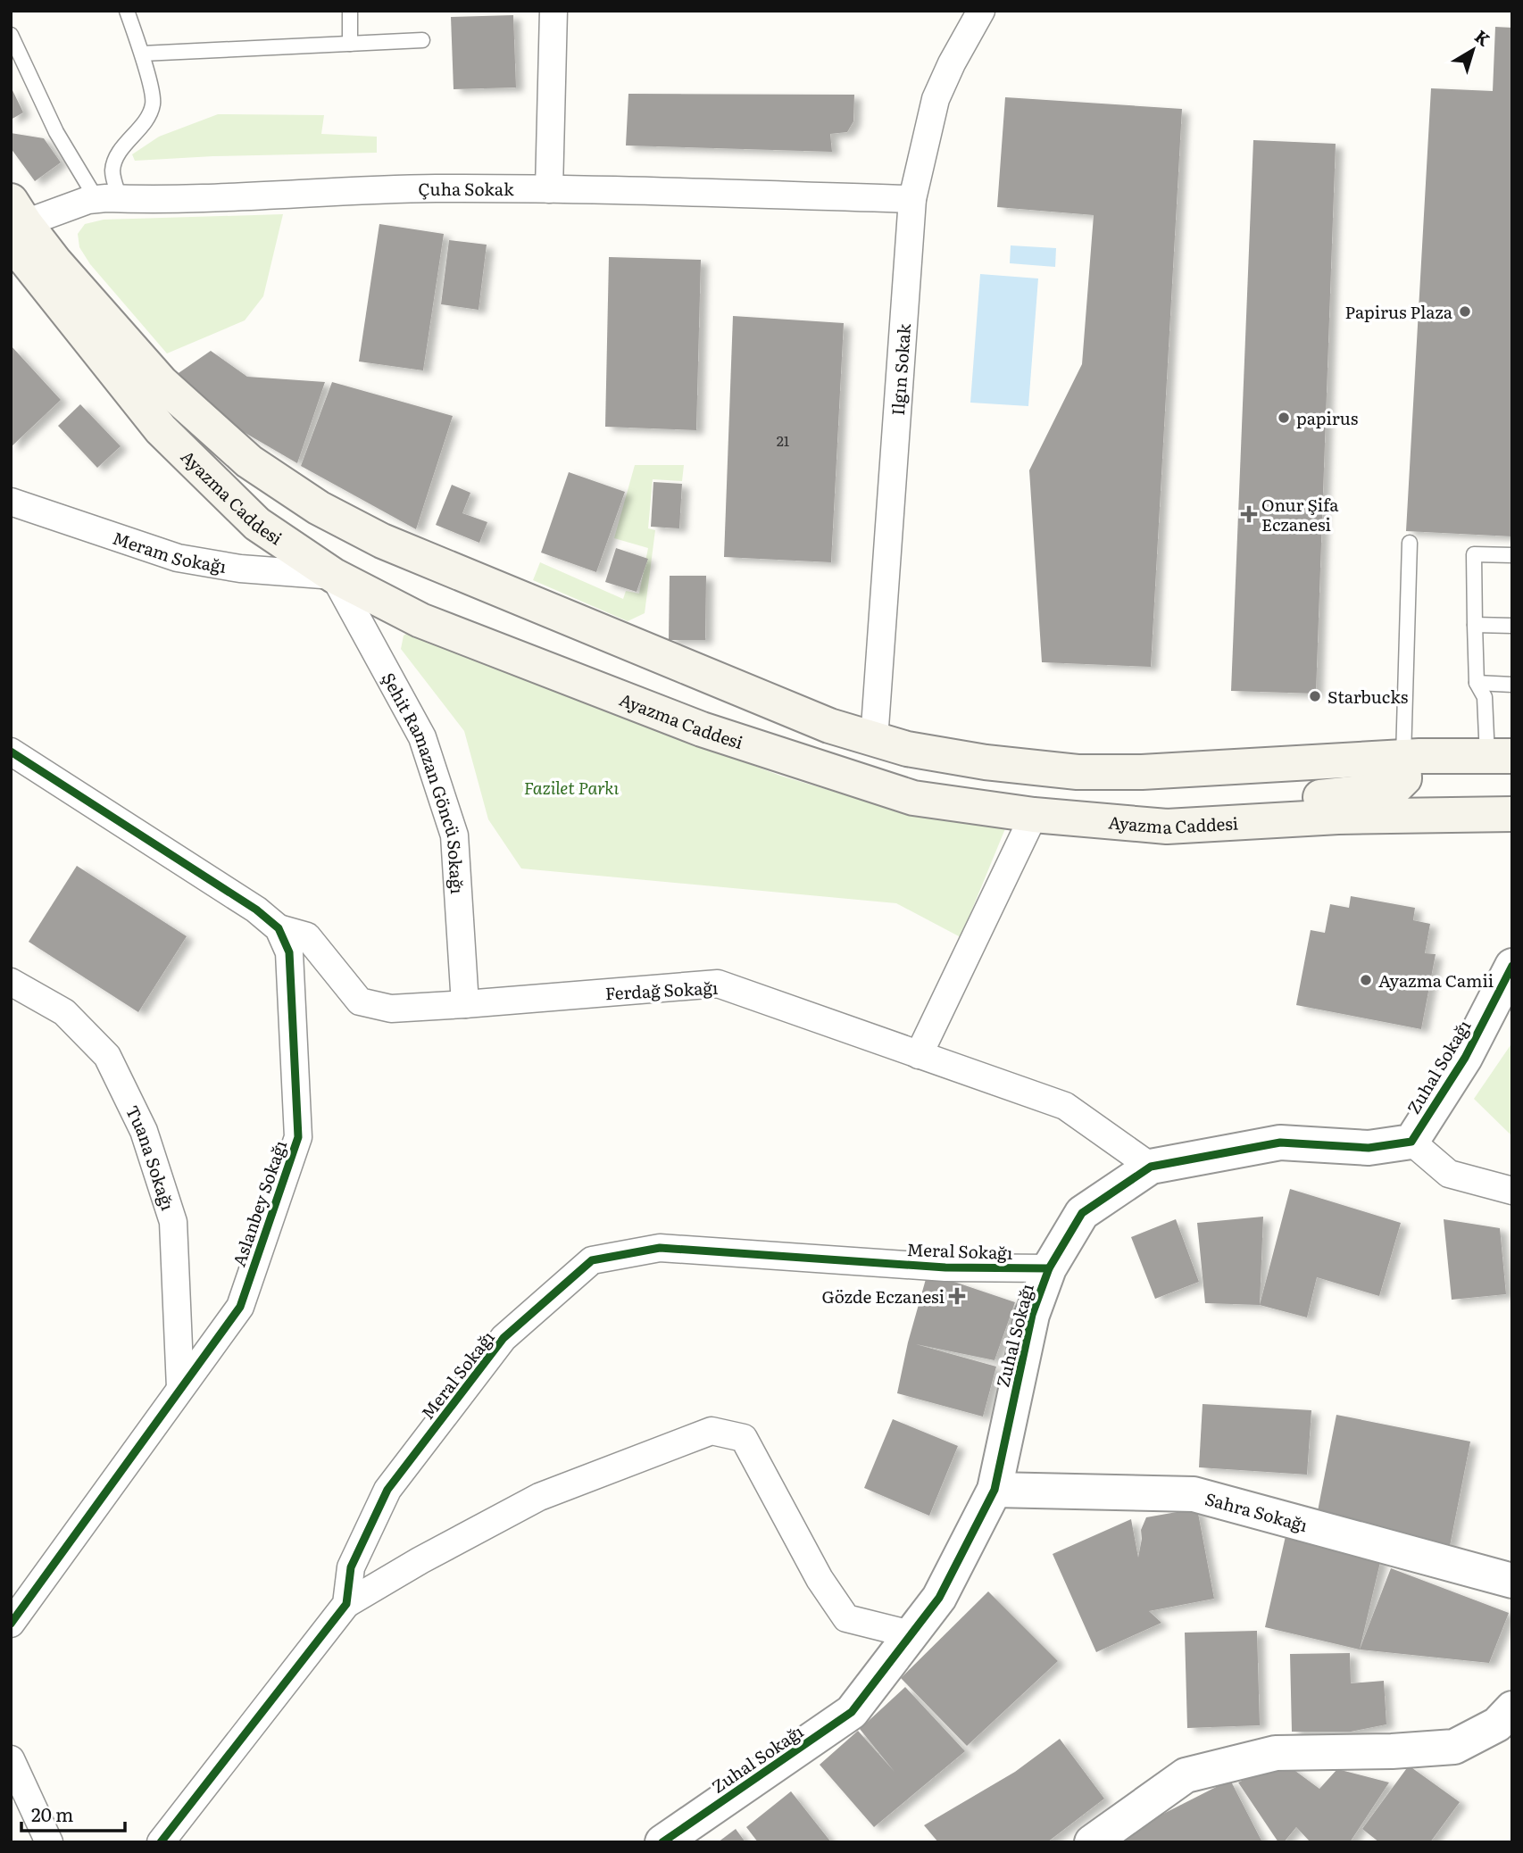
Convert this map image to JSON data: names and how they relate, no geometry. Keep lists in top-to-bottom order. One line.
{"streets":{"main road":["Ayazma Caddesi"],"street":["Çuha Sokak","Ilgın Sokak","Meram Sokağı","Şehit Ramazan Göncü Sokağı","Ferdağ Sokağı","Zuhal Sokağı","Tuana Sokağı","Aslanbey Sokağı","Meral Sokağı","Sahra Sokağı"]},"crossings":[["Çuha Sokak","Ilgın Sokak"],["Çuha Sokak","Ayazma Caddesi"],["Ayazma Caddesi","Meram Sokağı"],["Ayazma Caddesi","Şehit Ramazan Göncü Sokağı"],["Meram Sokağı","Şehit Ramazan Göncü Sokağı"],["Şehit Ramazan Göncü Sokağı","Ferdağ Sokağı"],["Ferdağ Sokağı","Zuhal Sokağı"],["Ferdağ Sokağı","Aslanbey Sokağı"],["Zuhal Sokağı","Meral Sokağı"],["Zuhal Sokağı","Sahra Sokağı"],["Tuana Sokağı","Aslanbey Sokağı"]],"parks":["Fazilet Parkı"],"places":{"other":["Papirus Plaza","papirus","Starbucks","Ayazma Camii"],"health":["Onur Şifa Eczanesi","Gözde Eczanesi"]},"house_numbers":["21"],"scale_bar":"20 m","north":"top right"}
